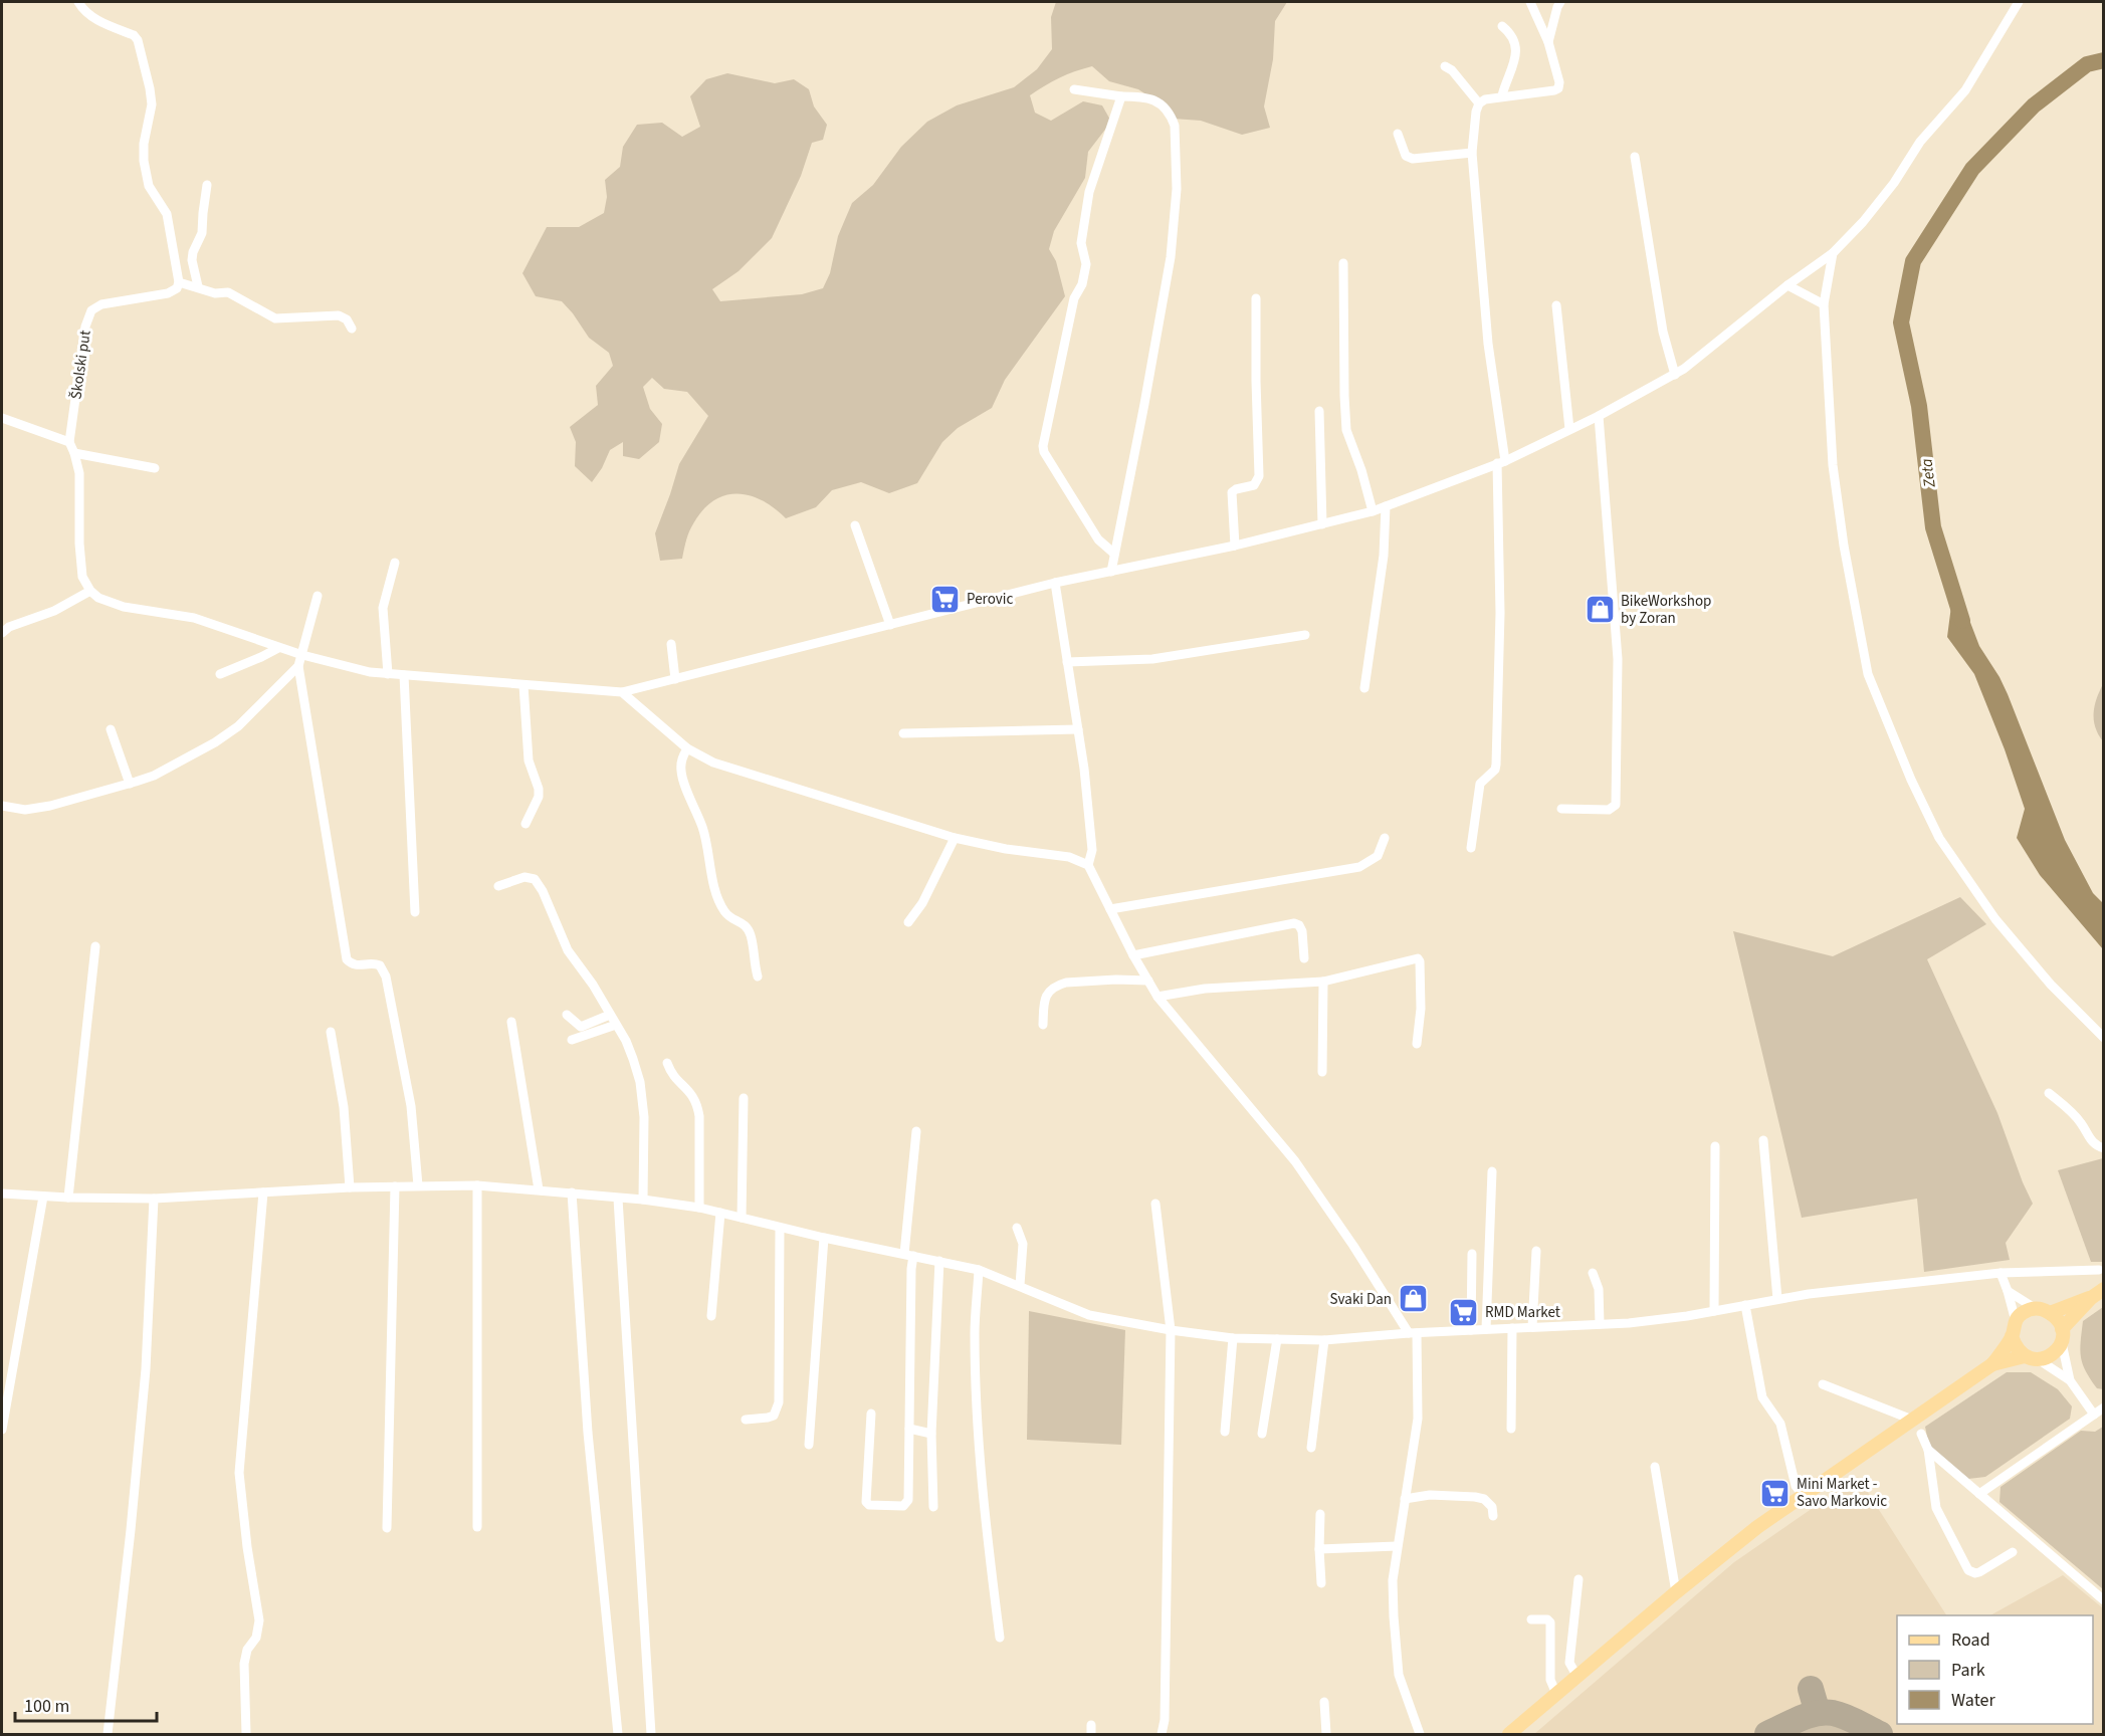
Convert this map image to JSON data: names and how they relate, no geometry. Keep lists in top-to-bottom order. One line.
{"streets":{"street":["Školski put"]},"water":["Zeta"],"places":{"supermarket":["Perovic","RMD Market","Mini Market - Savo Markovic"],"shop":["BikeWorkshop by Zoran","Svaki Dan"]},"legend":["Road","Park","Water"],"scale_bar":"100 m"}
